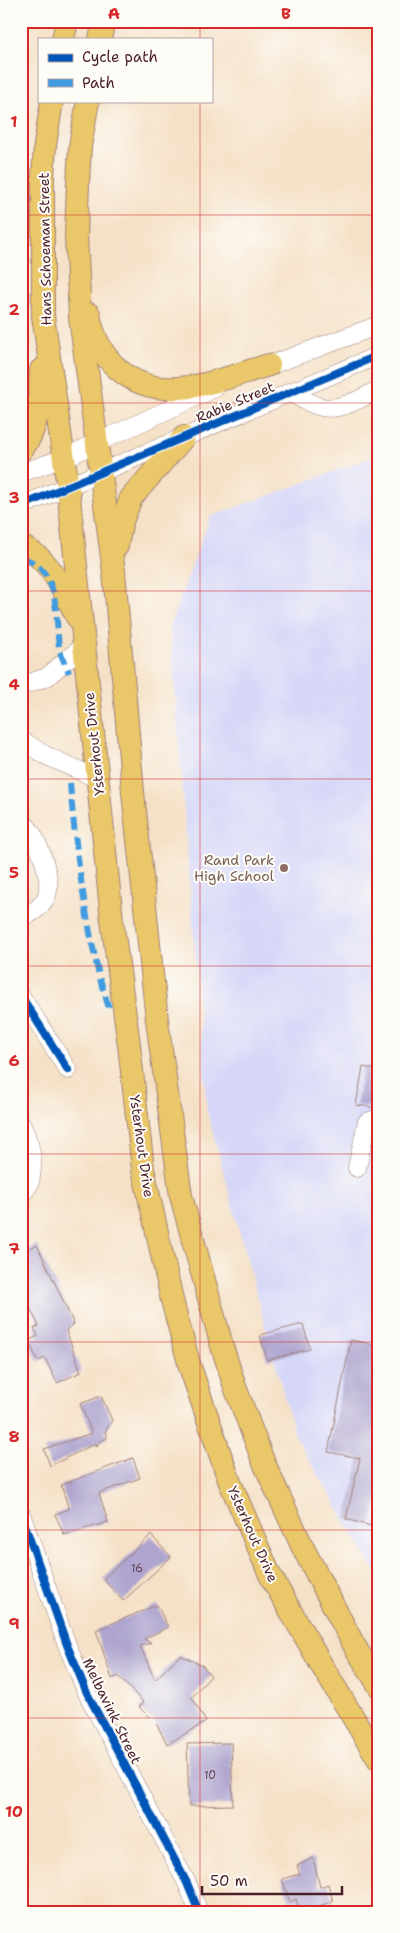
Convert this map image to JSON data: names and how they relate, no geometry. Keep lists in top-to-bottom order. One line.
{"streets":{"main road":["Hans Schoeman Street","Ysterhout Drive"],"street":["Rabie Street","Melbavink Street"]},"crossings":[["Hans Schoeman Street","Rabie Street"],["Hans Schoeman Street","Ysterhout Drive"],["Rabie Street","Ysterhout Drive"]],"places":["Rand Park High School"],"house_numbers":["16","10"],"legend":["Cycle path","Path"],"scale_bar":"50 m","grid":{"columns":["A","B"],"rows":["1","2","3","4","5","6","7","8","9","10"]}}
